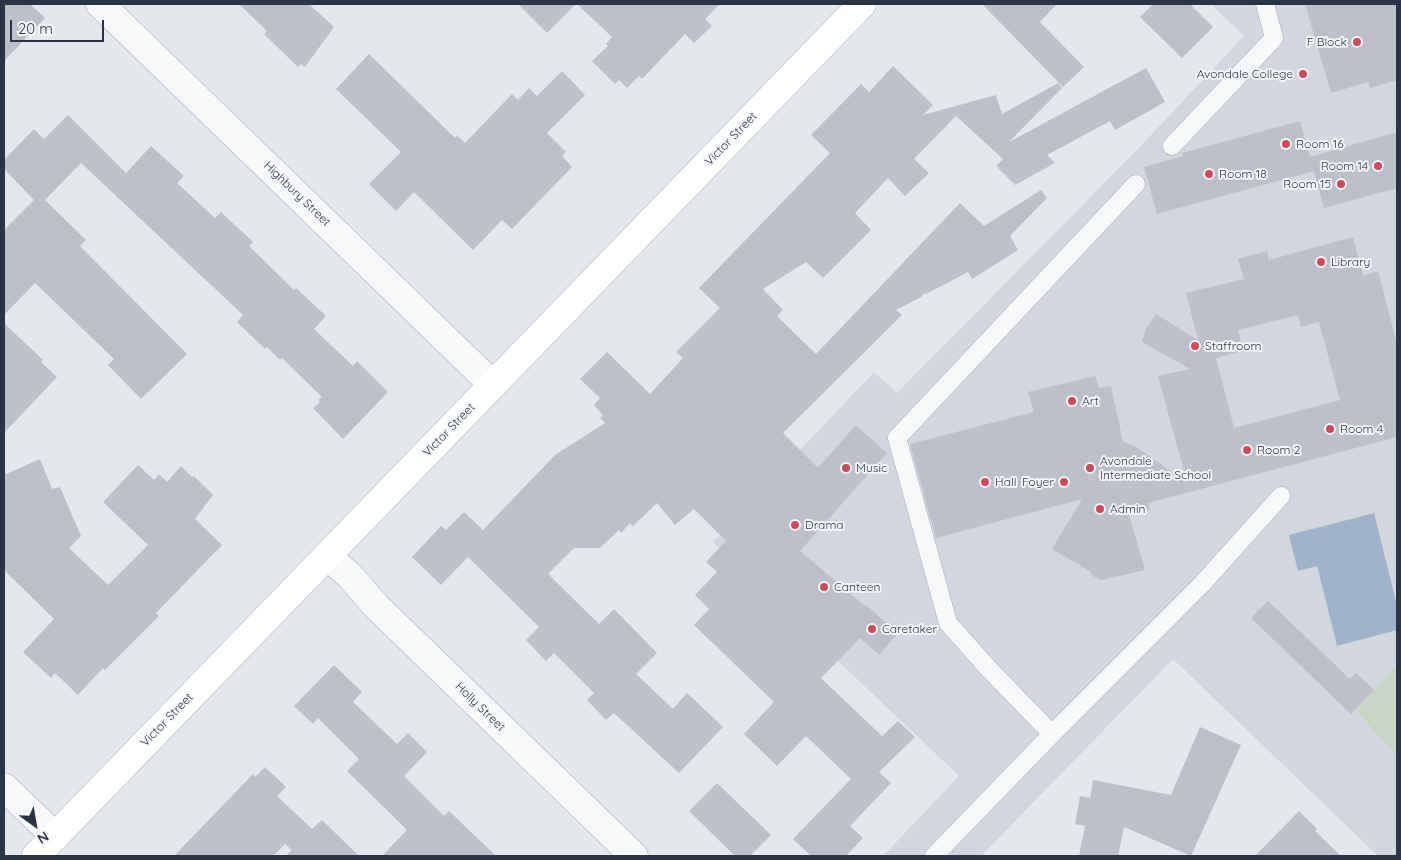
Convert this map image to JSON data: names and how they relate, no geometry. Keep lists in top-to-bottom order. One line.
{"streets":{"street":["Victor Street","Highbury Street","Holly Street"]},"crossings":[["Victor Street","Highbury Street"],["Victor Street","Holly Street"]],"places":["F Block","Avondale College","Room 16","Room 14","Room 18","Room 15","Library","Staffroom","Art","Room 4","Room 2","Music","Avondale Intermediate School","Hall","Foyer","Admin","Drama","Canteen","Caretaker"],"scale_bar":"20 m","north":"bottom right"}
